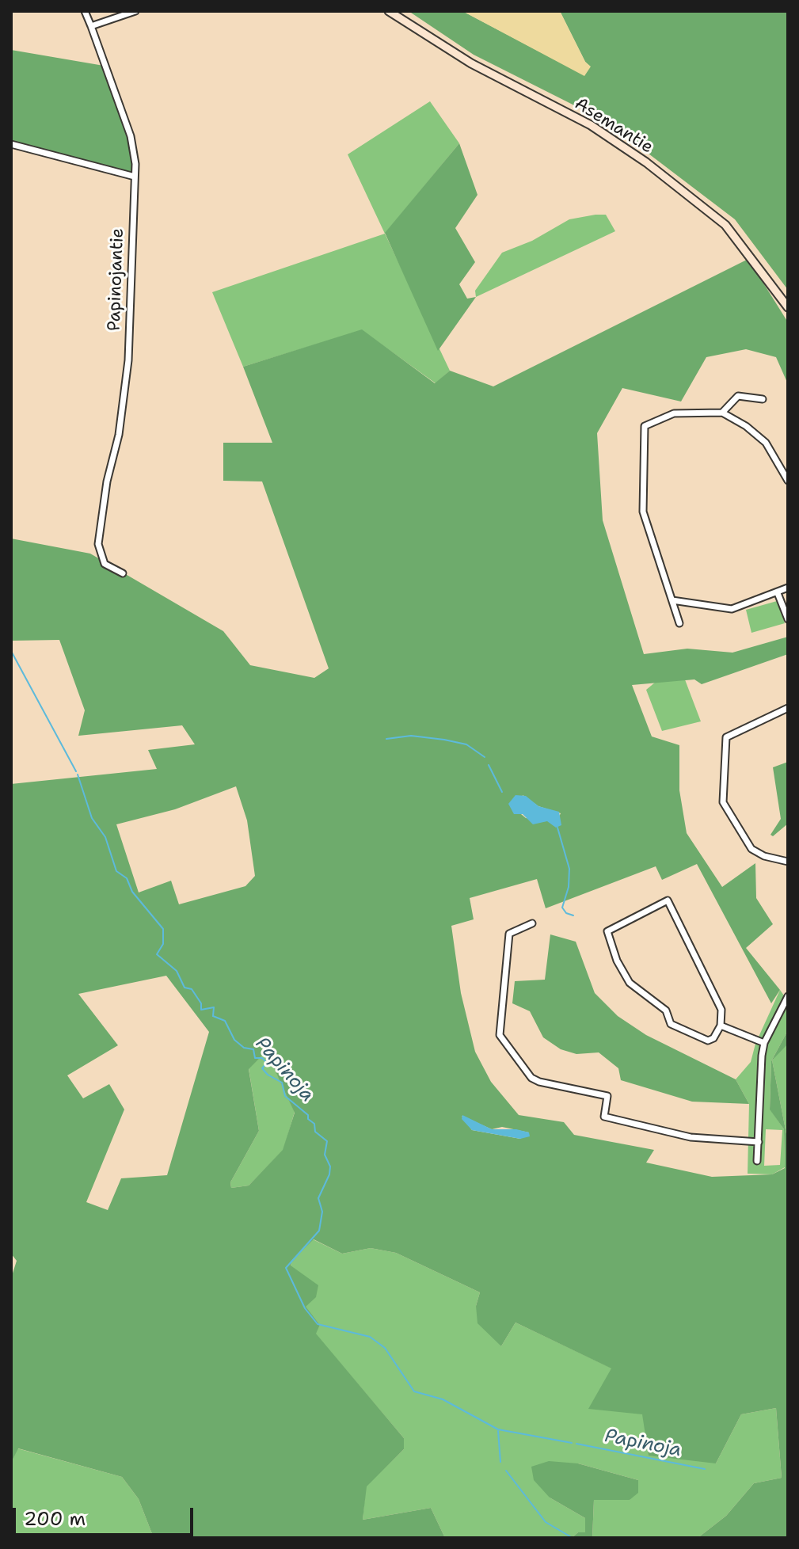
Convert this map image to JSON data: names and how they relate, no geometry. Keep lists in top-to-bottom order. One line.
{"streets":{"main road":["Asemantie"],"street":["Papinojantie"]},"water":["Papinoja"],"scale_bar":"200 m"}
